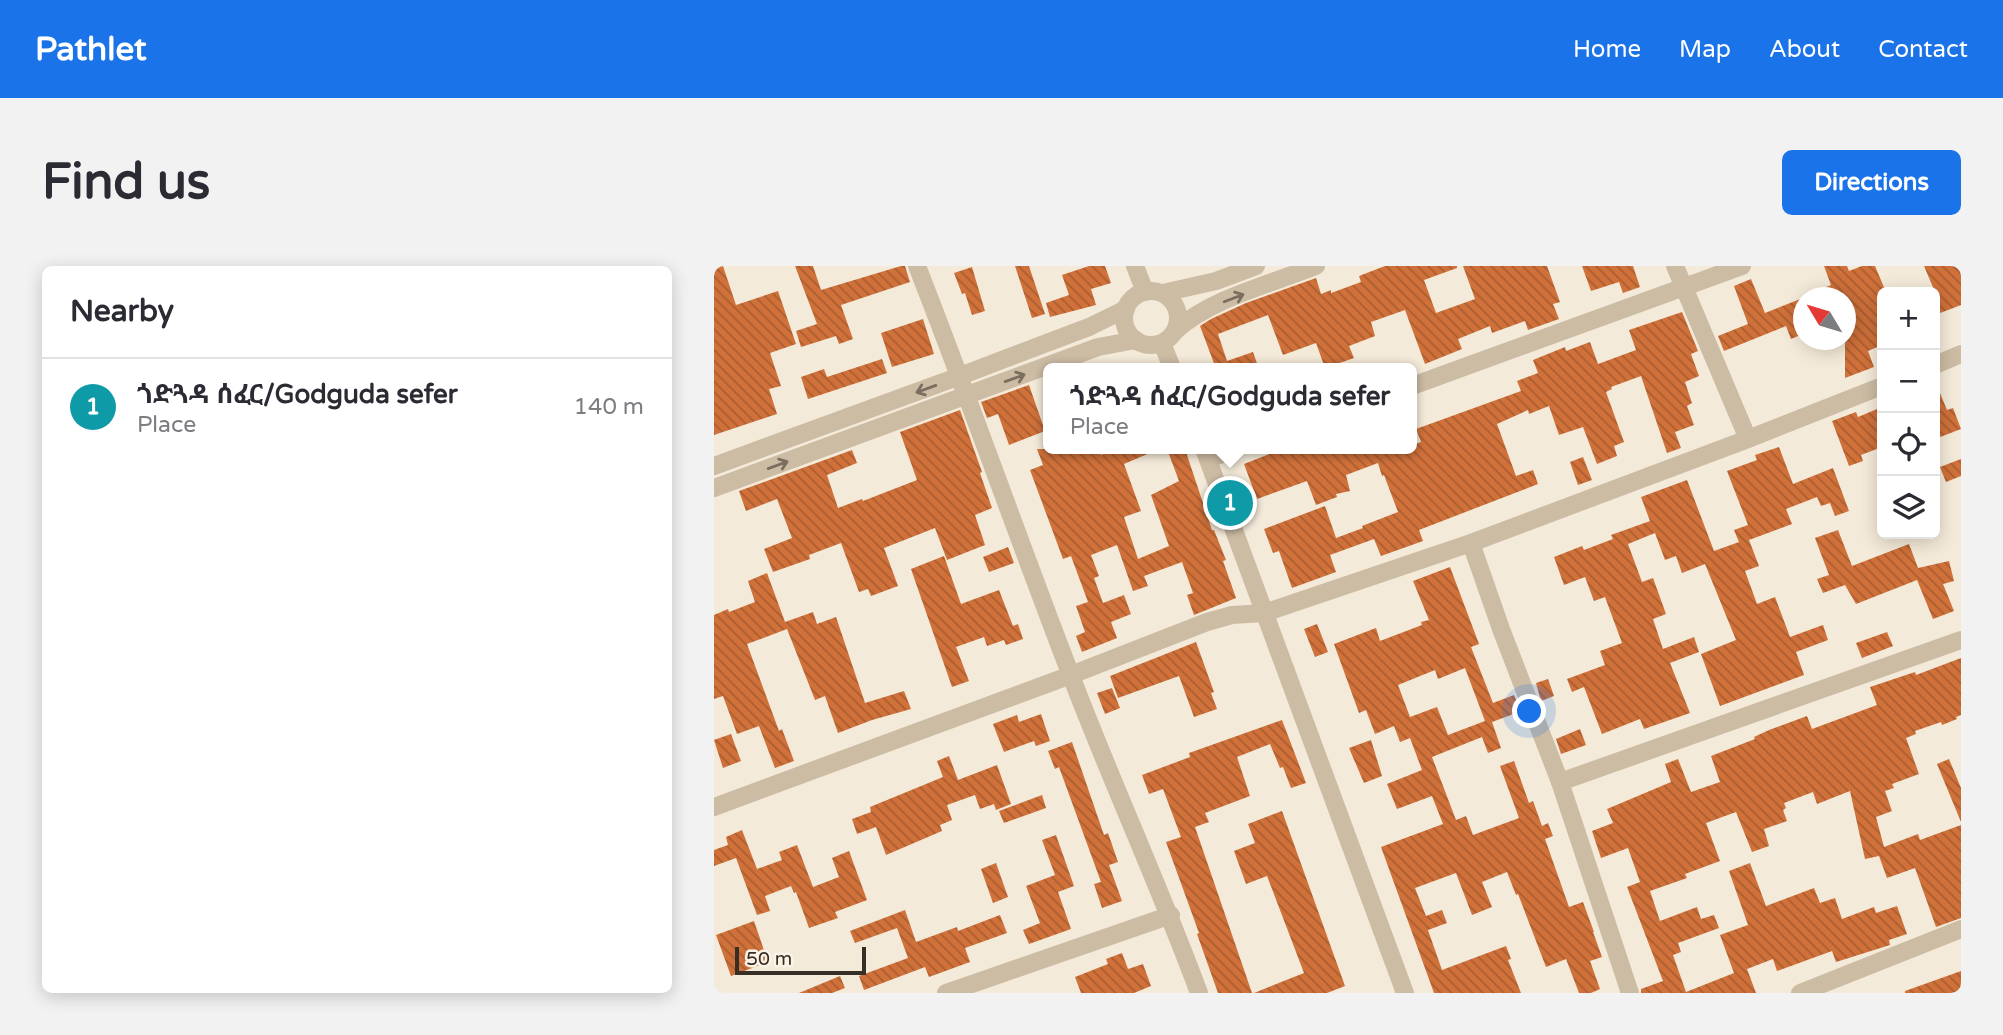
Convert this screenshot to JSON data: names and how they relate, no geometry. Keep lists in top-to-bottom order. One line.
{"scale_bar":"50 m","north":"top left","page":{"header":"Pathlet","nav":["Home","Map","About","Contact"],"buttons":"Directions","title":"Find us","heading":"Nearby","map_buttons":["+","−"],"list":[{"mark":"1","name":"ጎድጓዳ ሰፈር/Godguda sefer","note":"Place","value":"140 m"}],"popup":["ጎድጓዳ ሰፈር/Godguda sefer","Place"],"pins":"1","scale":"50 m"}}
